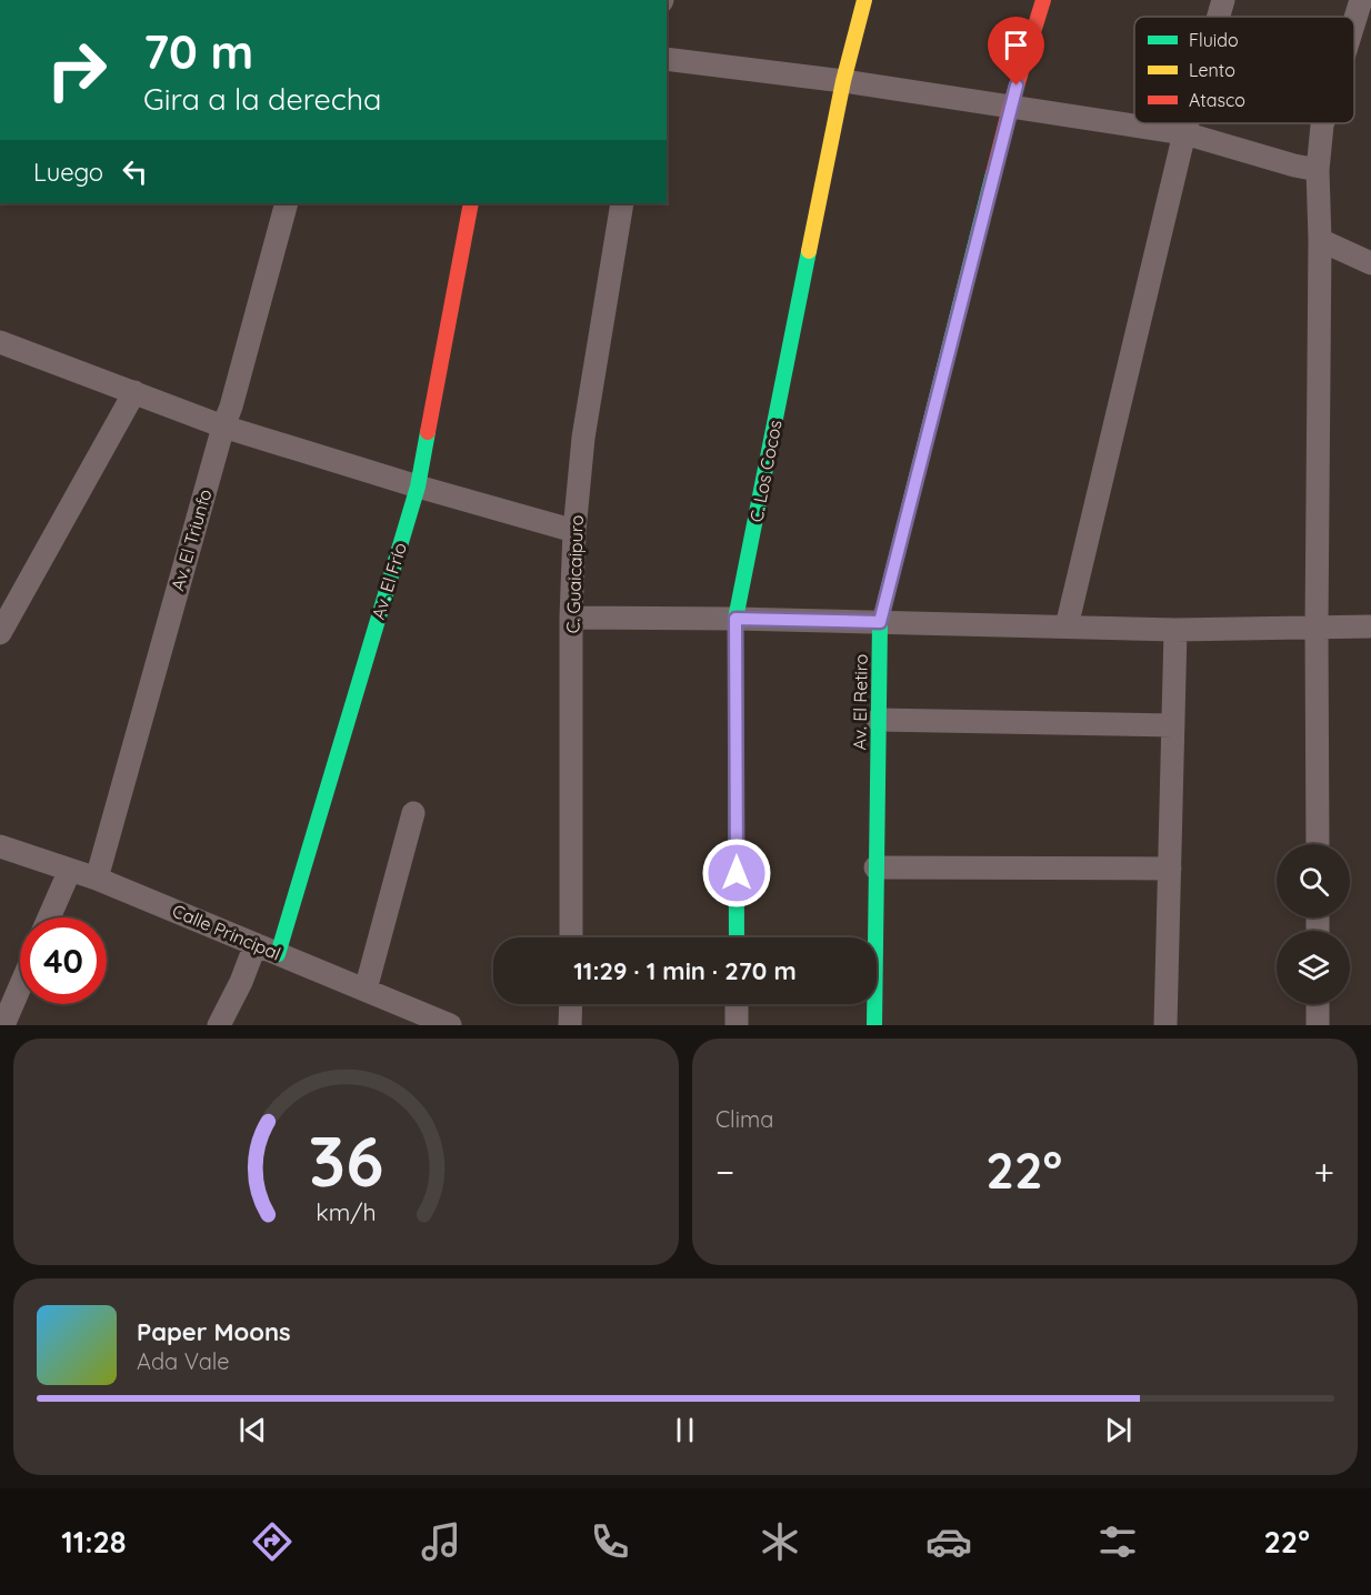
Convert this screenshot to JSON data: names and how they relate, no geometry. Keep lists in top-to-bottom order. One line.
{"streets":{"street":["C. Los Cocos","Av. El Triunfo","C. Guaicaipuro","Av. El Frío","Av. El Retiro","Calle Principal"]},"crossings":[["Av. El Triunfo","Calle Principal"],["Av. El Frío","Calle Principal"]],"legend":["Fluido","Lento","Atasco"],"page":{"turn":["70 m","Gira a la derecha"],"then":"Luego","limit":"40","trip":"11:29 · 1 min · 270 m","tile":"Clima","heat":["−","22°","+"],"song":["Paper Moons","Ada Vale"],"tabs":["11:28","22°"],"gauge":["36","km/h"]}}
